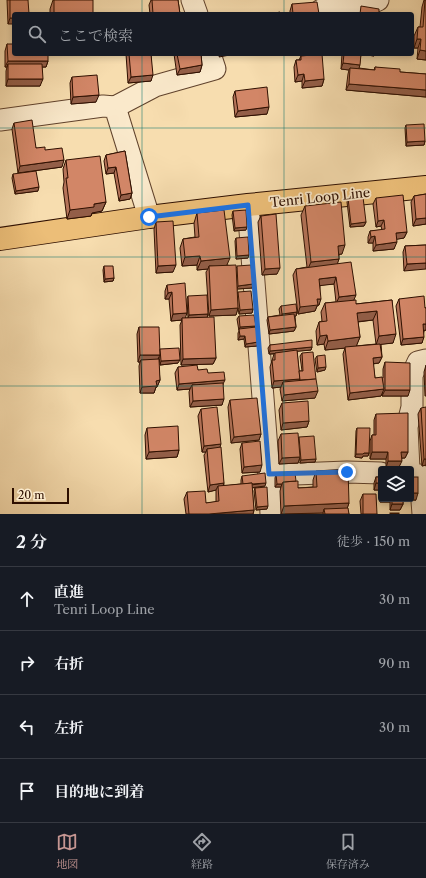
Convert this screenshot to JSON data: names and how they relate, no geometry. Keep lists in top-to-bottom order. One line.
{"streets":{"main road":["Tenri Loop Line"]},"scale_bar":"20 m","page":{"search":"ここで検索","scale":"20 m","heading":["2 分","徒歩 · 150 m"],"list":[["直進","Tenri Loop Line","30 m"],["右折","90 m"],["左折","30 m"],"目的地に到着"],"nav":["地図","経路","保存済み"]}}
